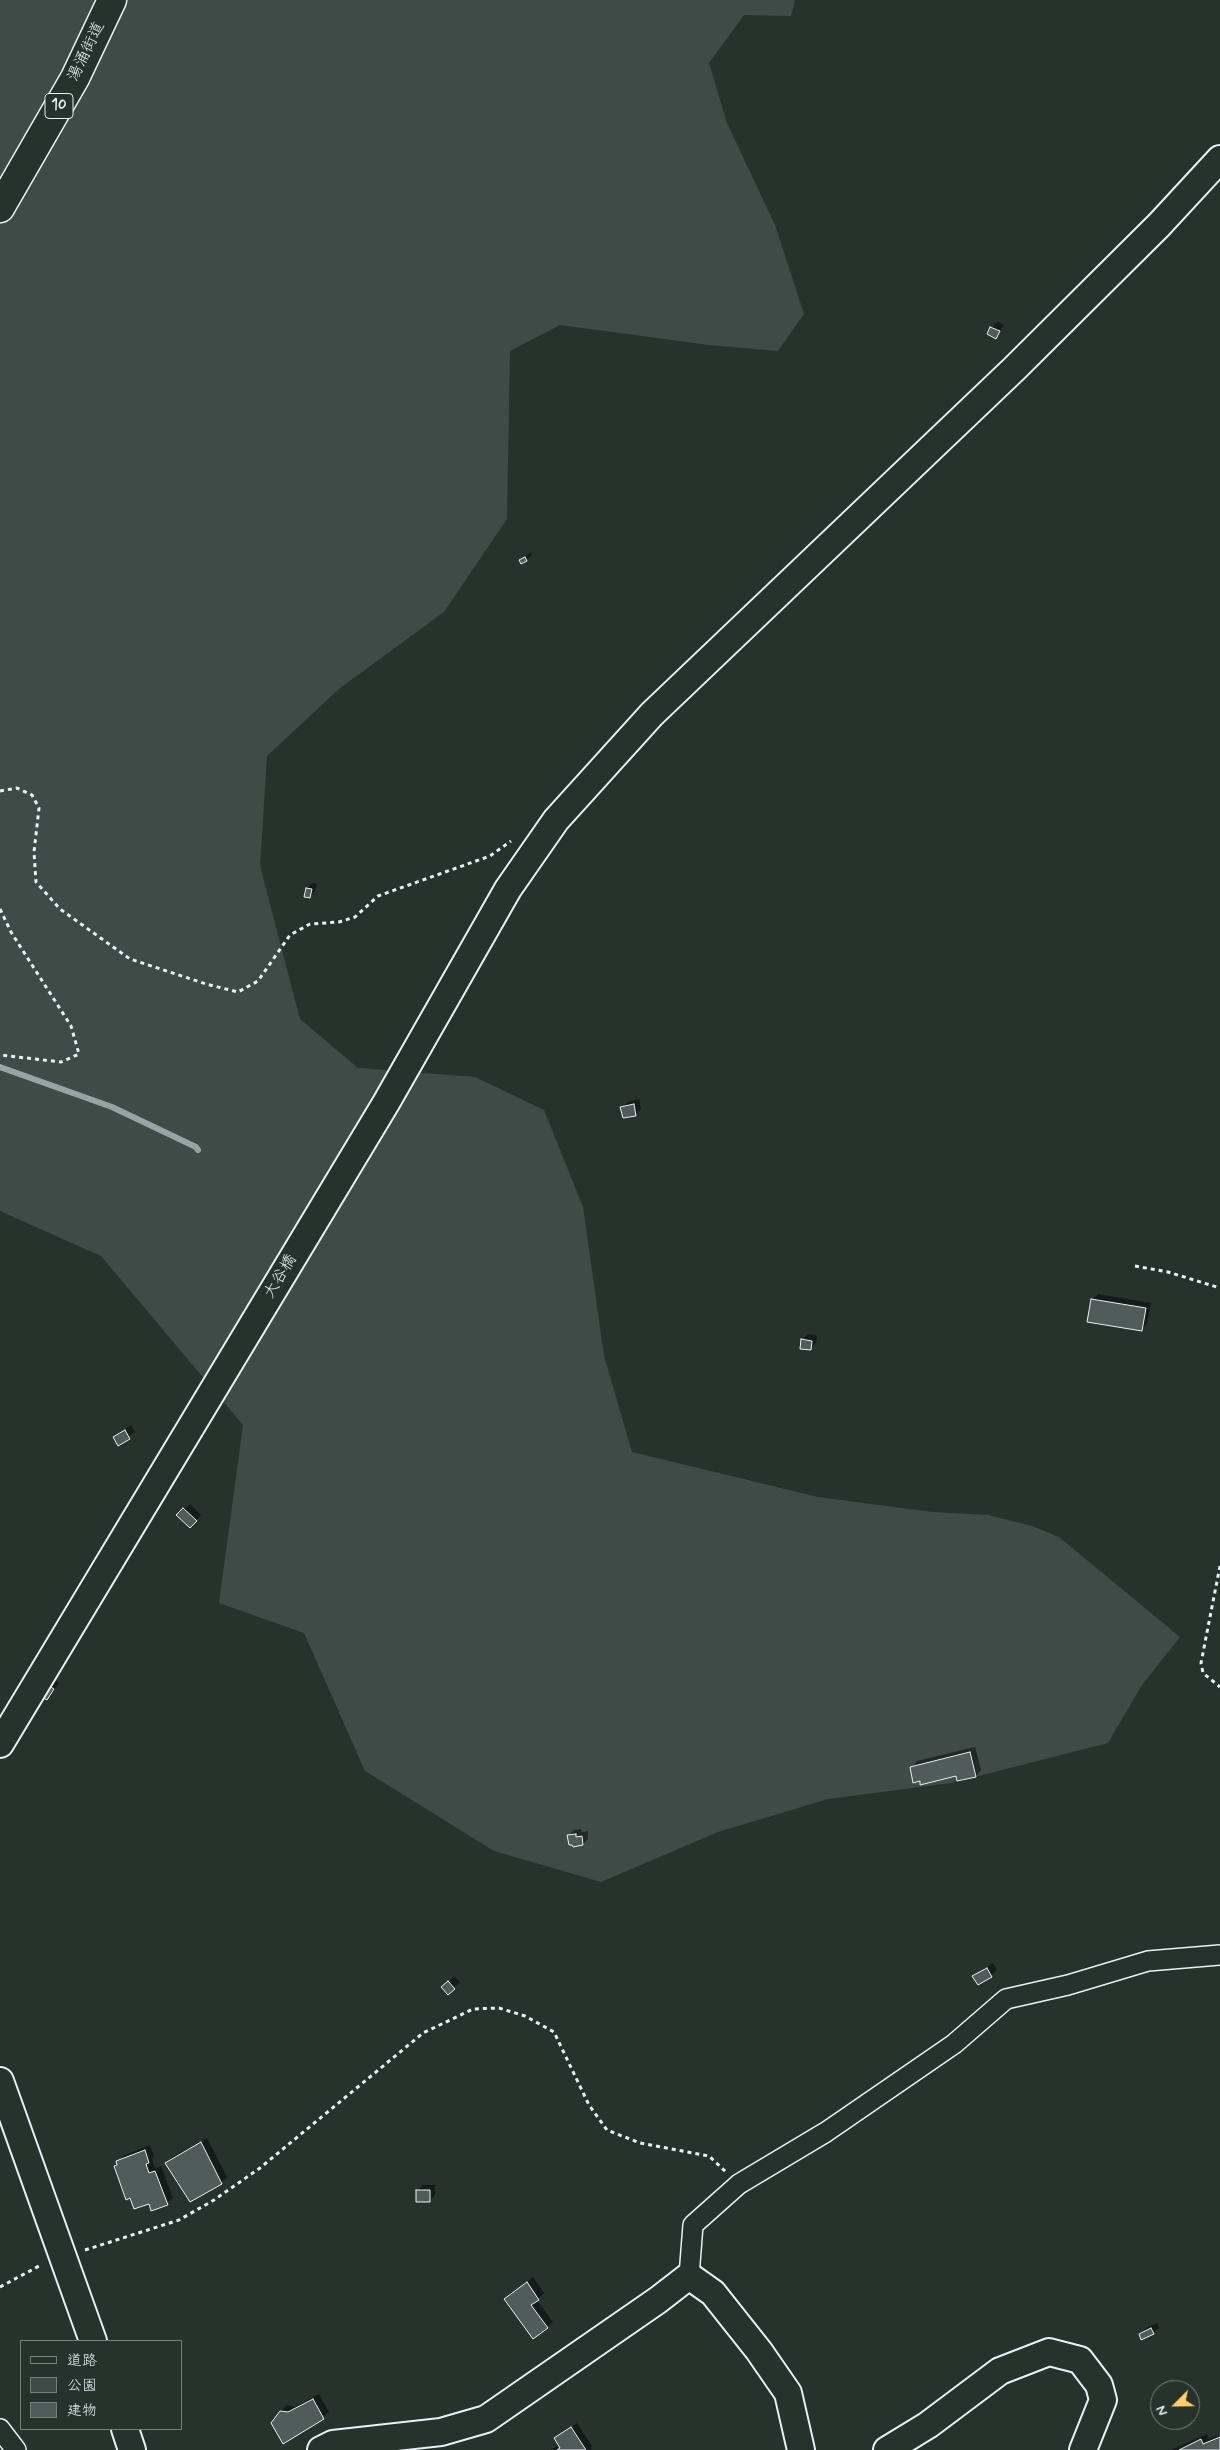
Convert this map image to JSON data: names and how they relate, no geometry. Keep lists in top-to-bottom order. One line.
{"streets":{"main road":["湯涌街道","10"],"street":["大谷橋"]},"legend":["道路","公園","建物"],"north":"bottom left"}
